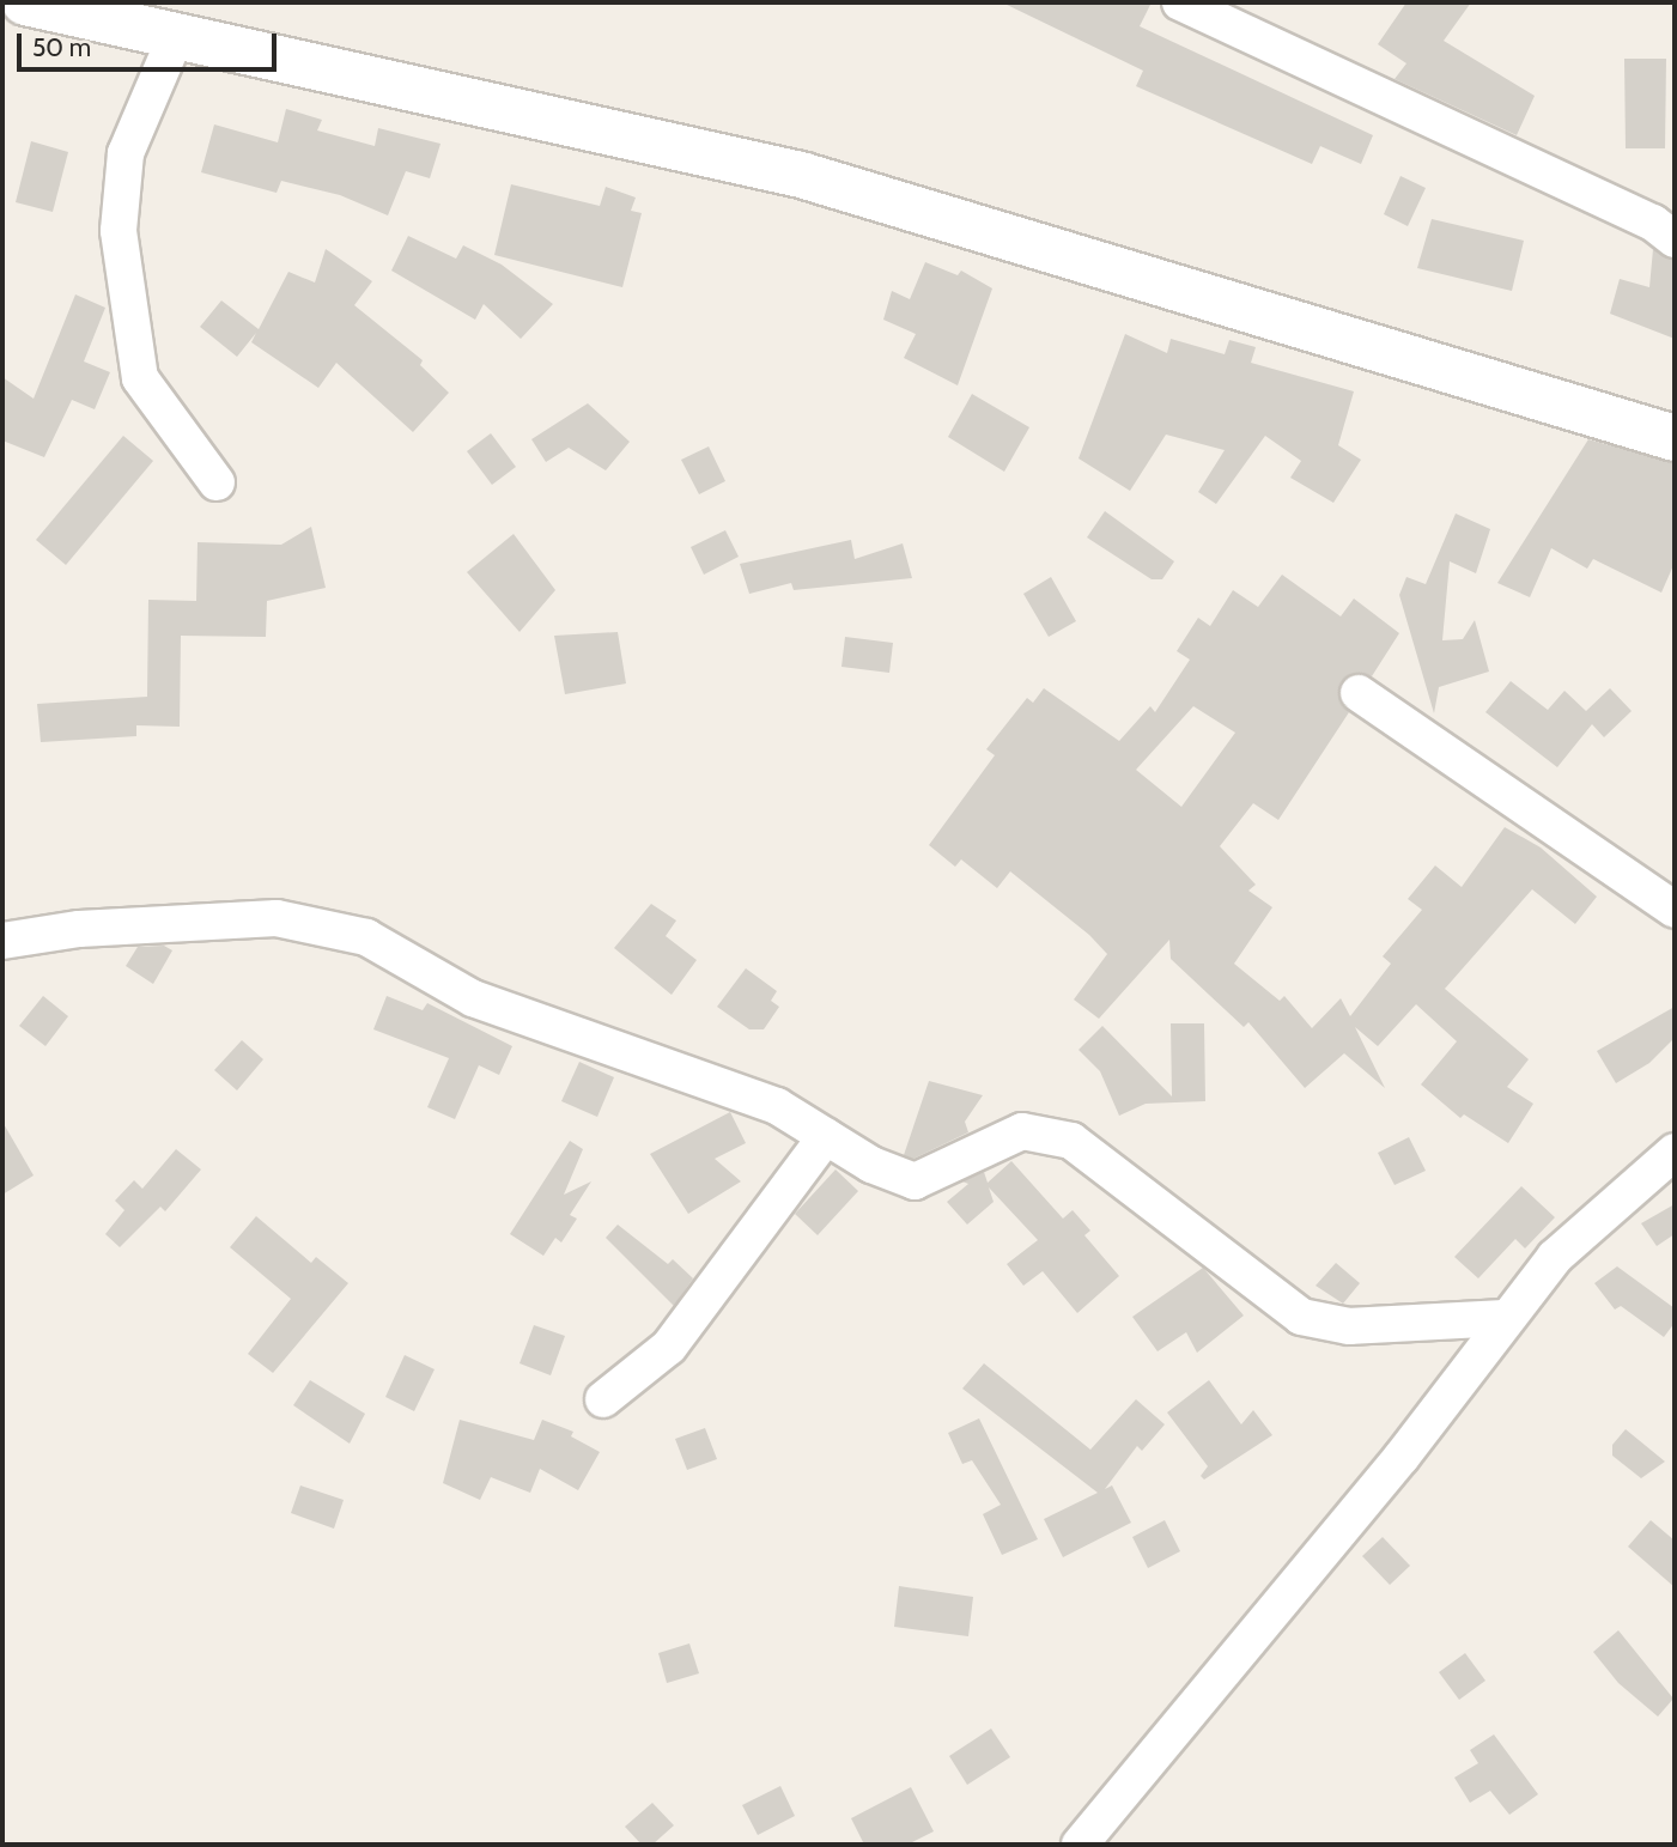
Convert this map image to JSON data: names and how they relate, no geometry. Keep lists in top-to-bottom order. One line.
{"scale_bar":"50 m"}
